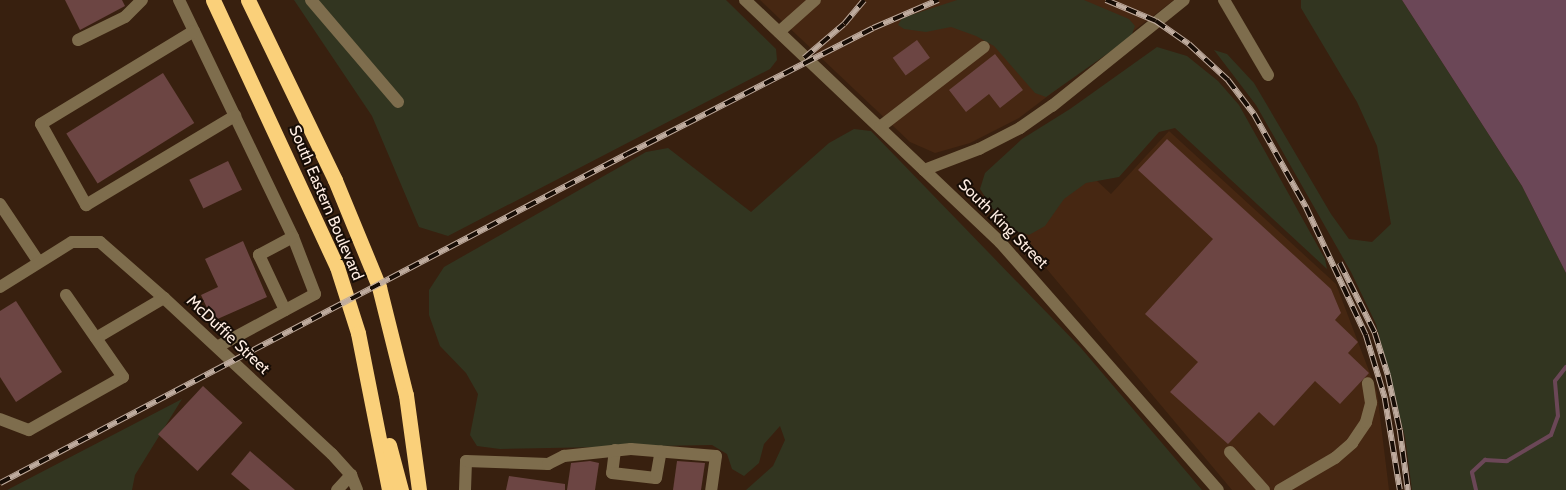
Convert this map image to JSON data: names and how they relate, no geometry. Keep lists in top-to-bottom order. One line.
{"streets":{"highway":["South Eastern Boulevard"],"street":["South King Street","McDuffie Street"]}}
